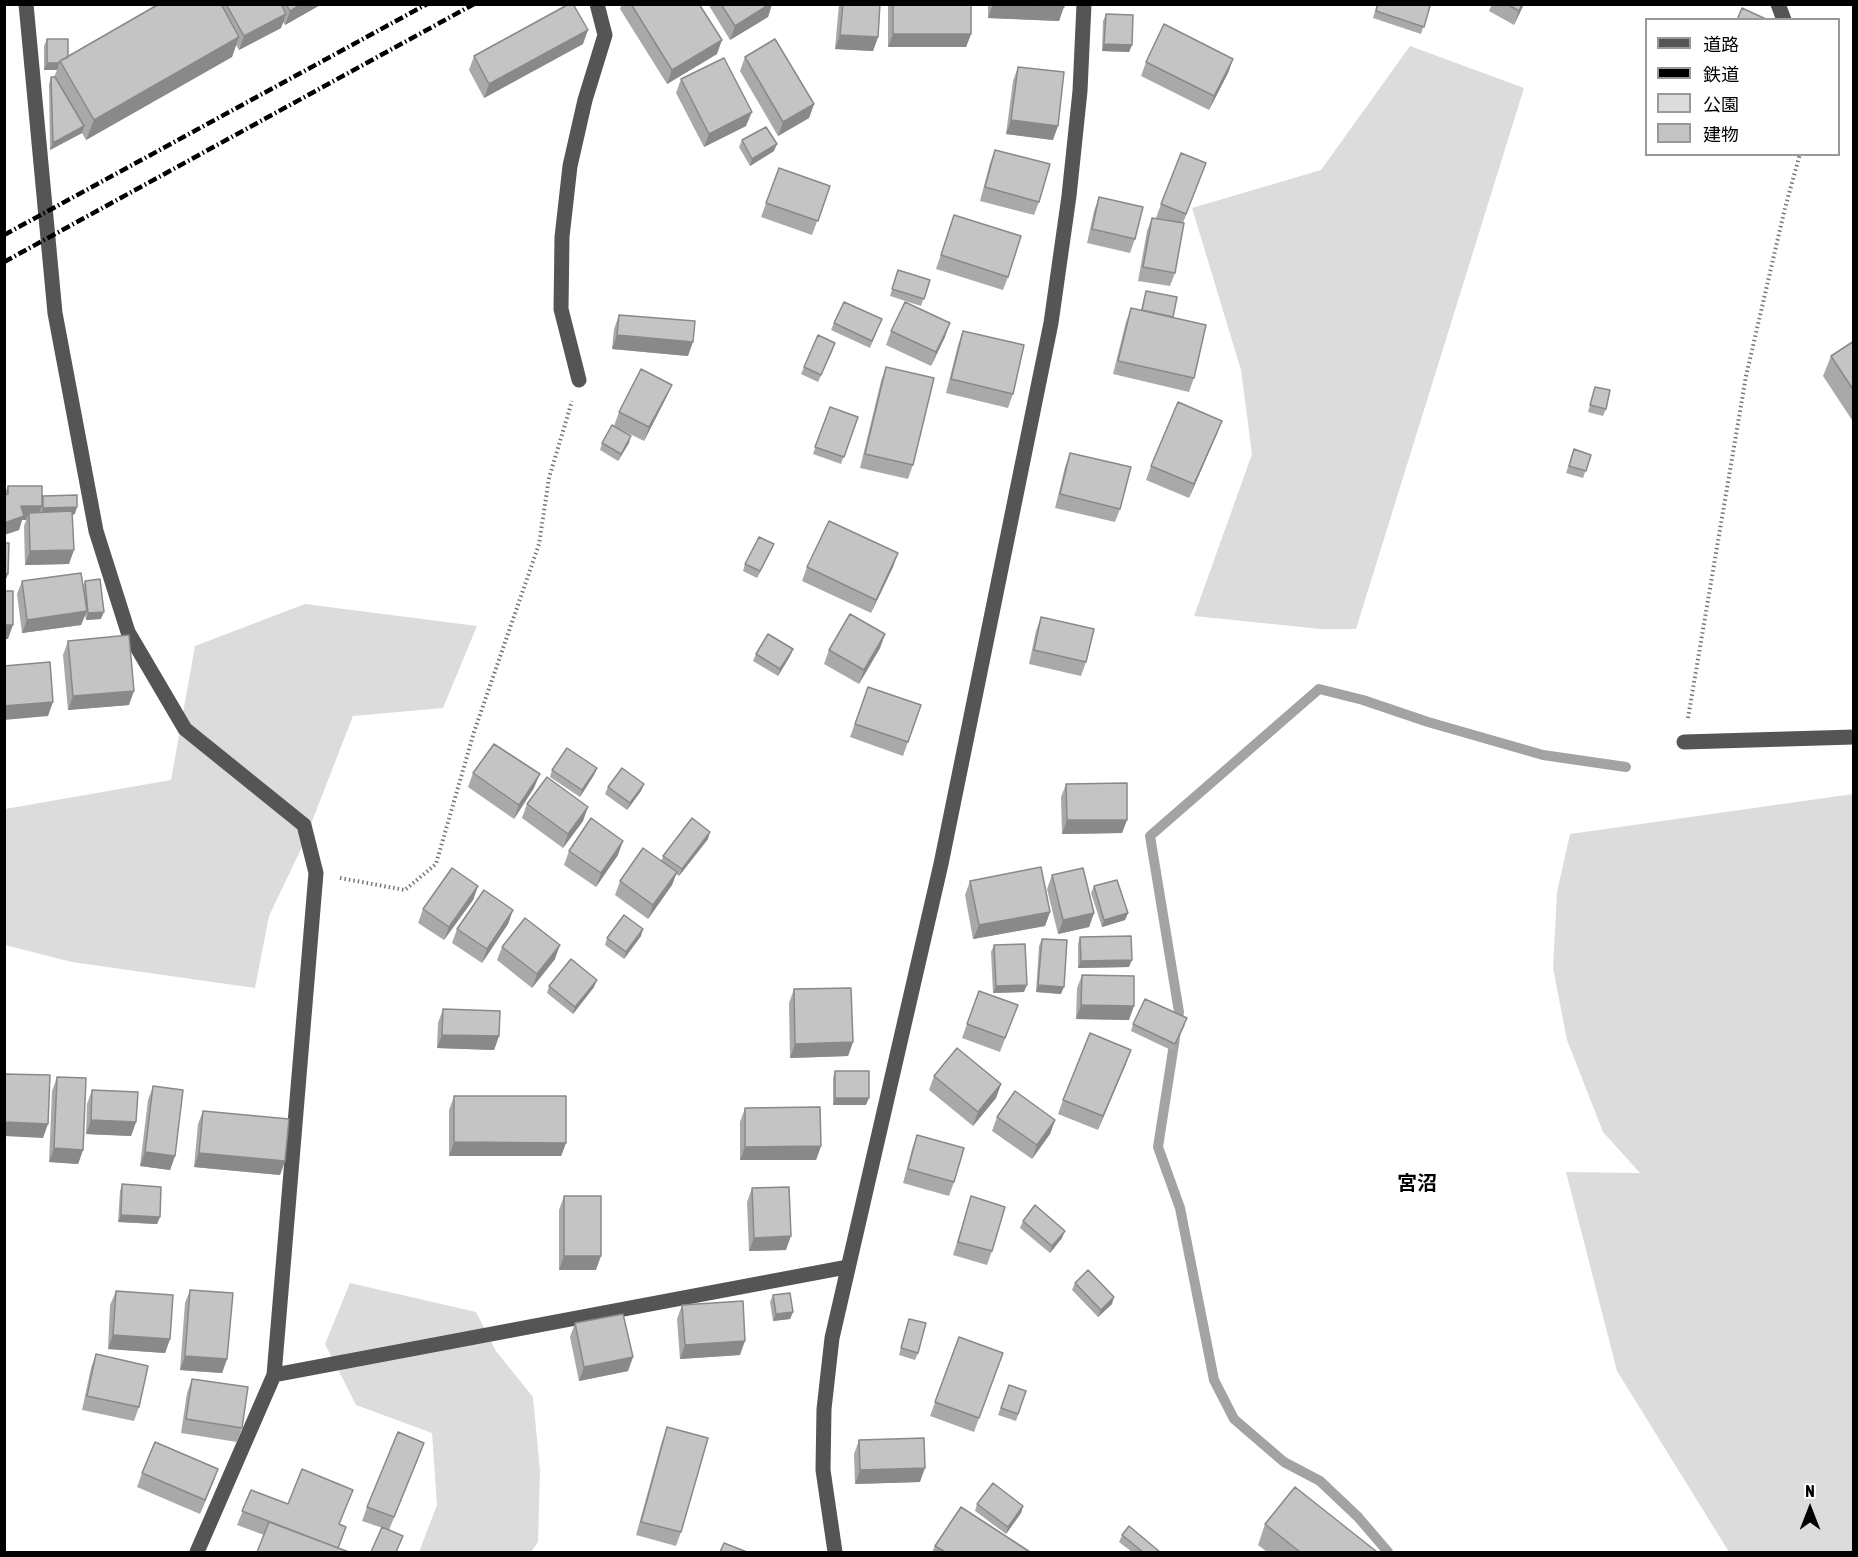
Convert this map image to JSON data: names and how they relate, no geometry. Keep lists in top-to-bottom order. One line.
{"districts":["宮沼"],"legend":["道路","鉄道","公園","建物"],"north":"top"}
